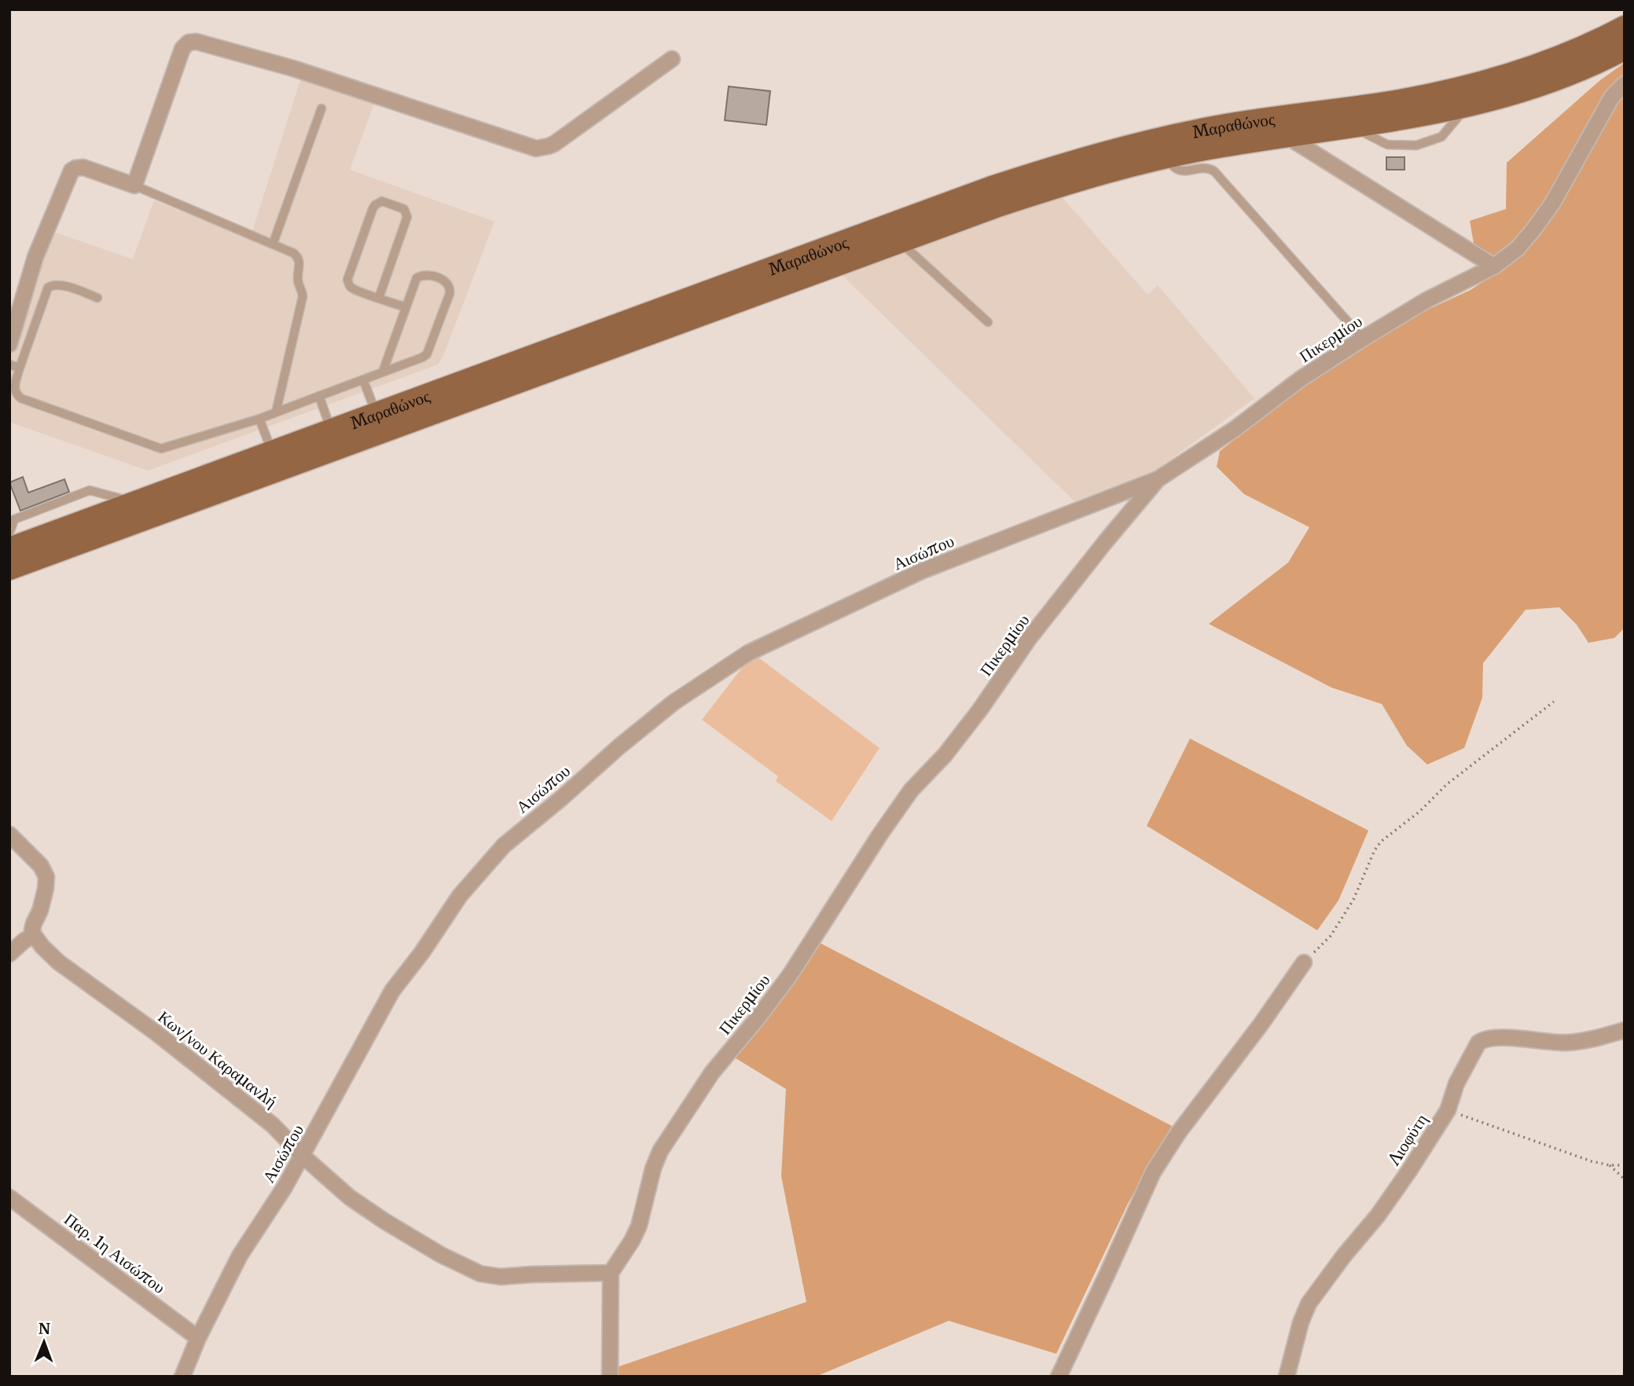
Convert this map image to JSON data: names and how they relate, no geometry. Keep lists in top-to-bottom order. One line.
{"streets":{"main road":["Μαραθώνος"],"street":["Πικερμίου","Αισώπου","Κων/νου Καραμανλή","Λιοφύτη","Παρ. 1η Αισώπου"]},"crossings":[["Πικερμίου","Αισώπου"],["Πικερμίου","Κων/νου Καραμανλή"],["Αισώπου","Κων/νου Καραμανλή"],["Αισώπου","Παρ. 1η Αισώπου"]],"north":"top"}
